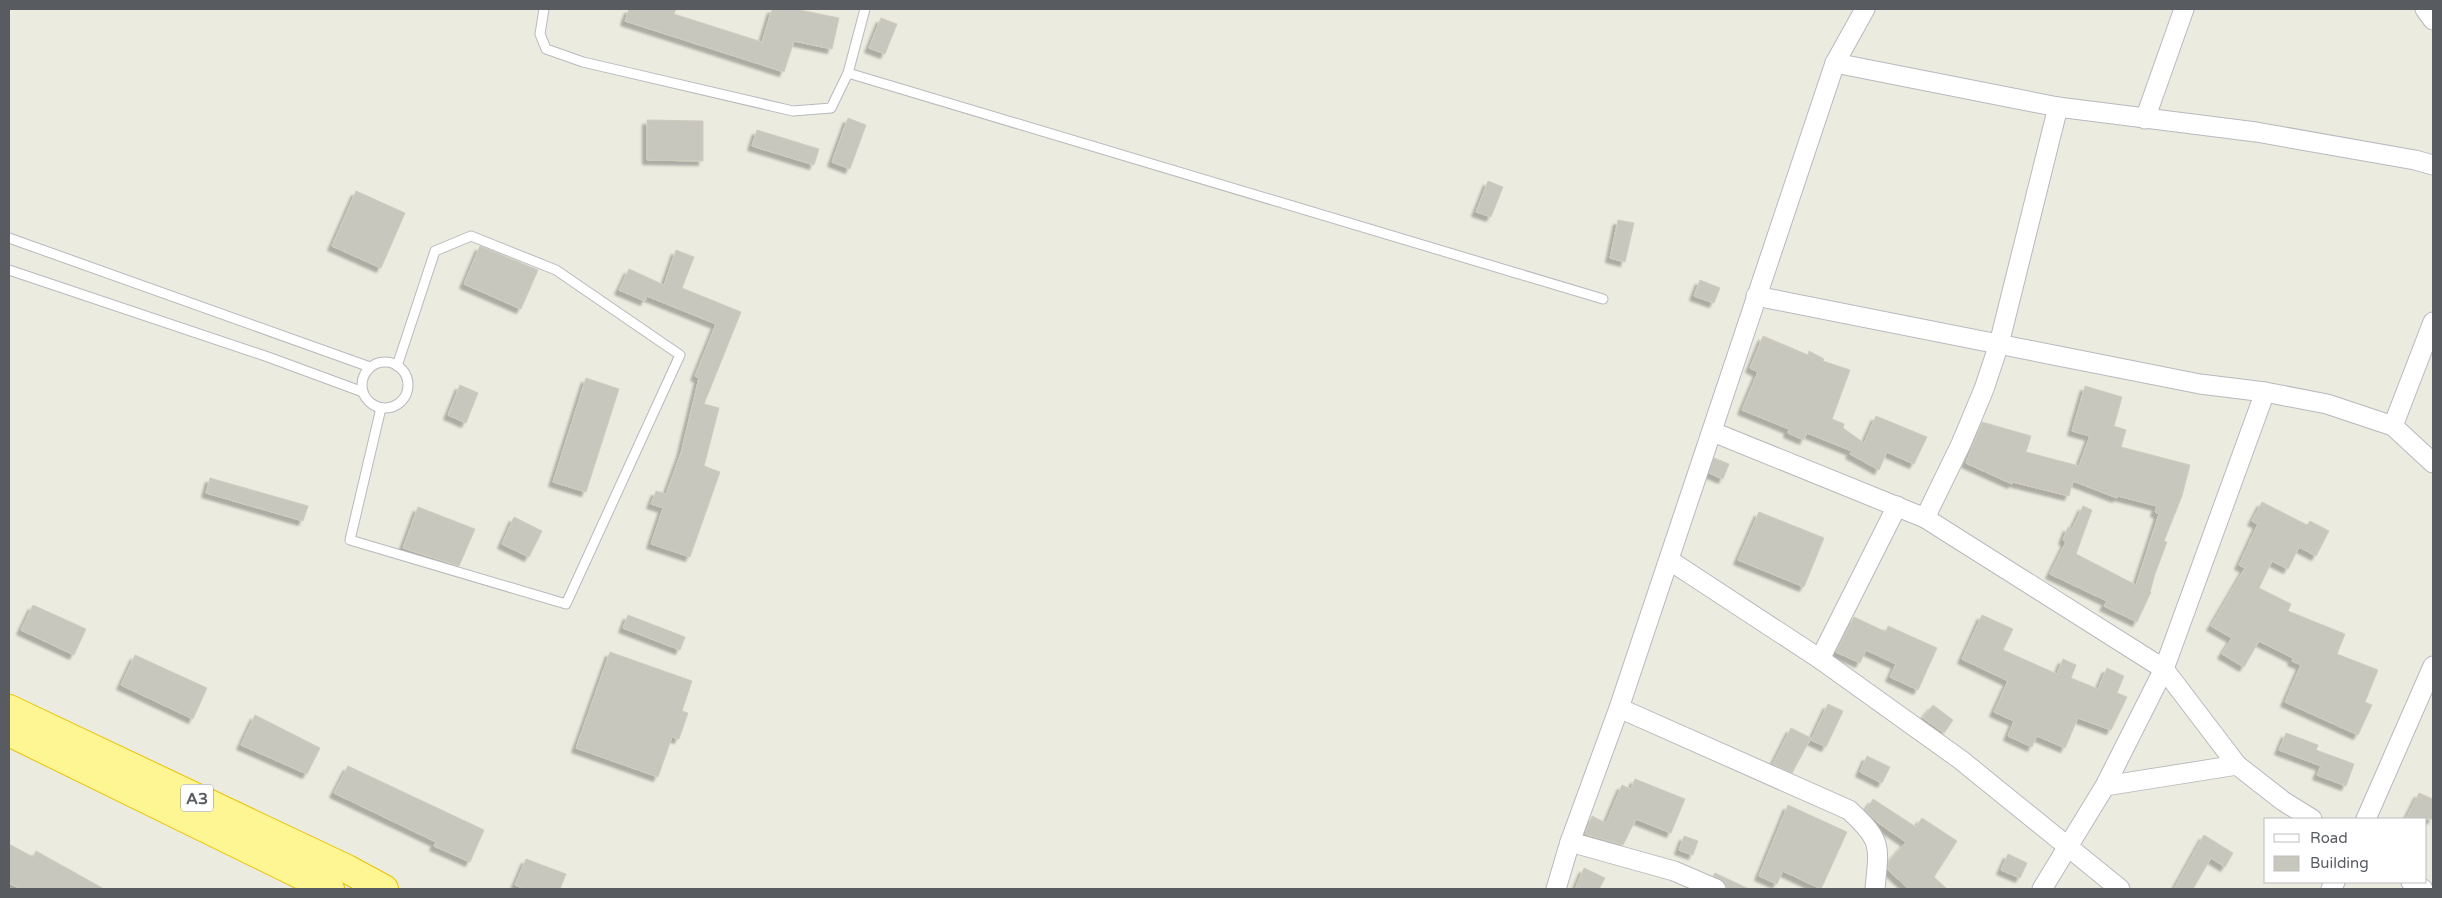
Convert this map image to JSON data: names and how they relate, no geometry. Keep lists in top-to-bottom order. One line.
{"streets":{"highway":["A3"]},"legend":["Road","Building"]}
